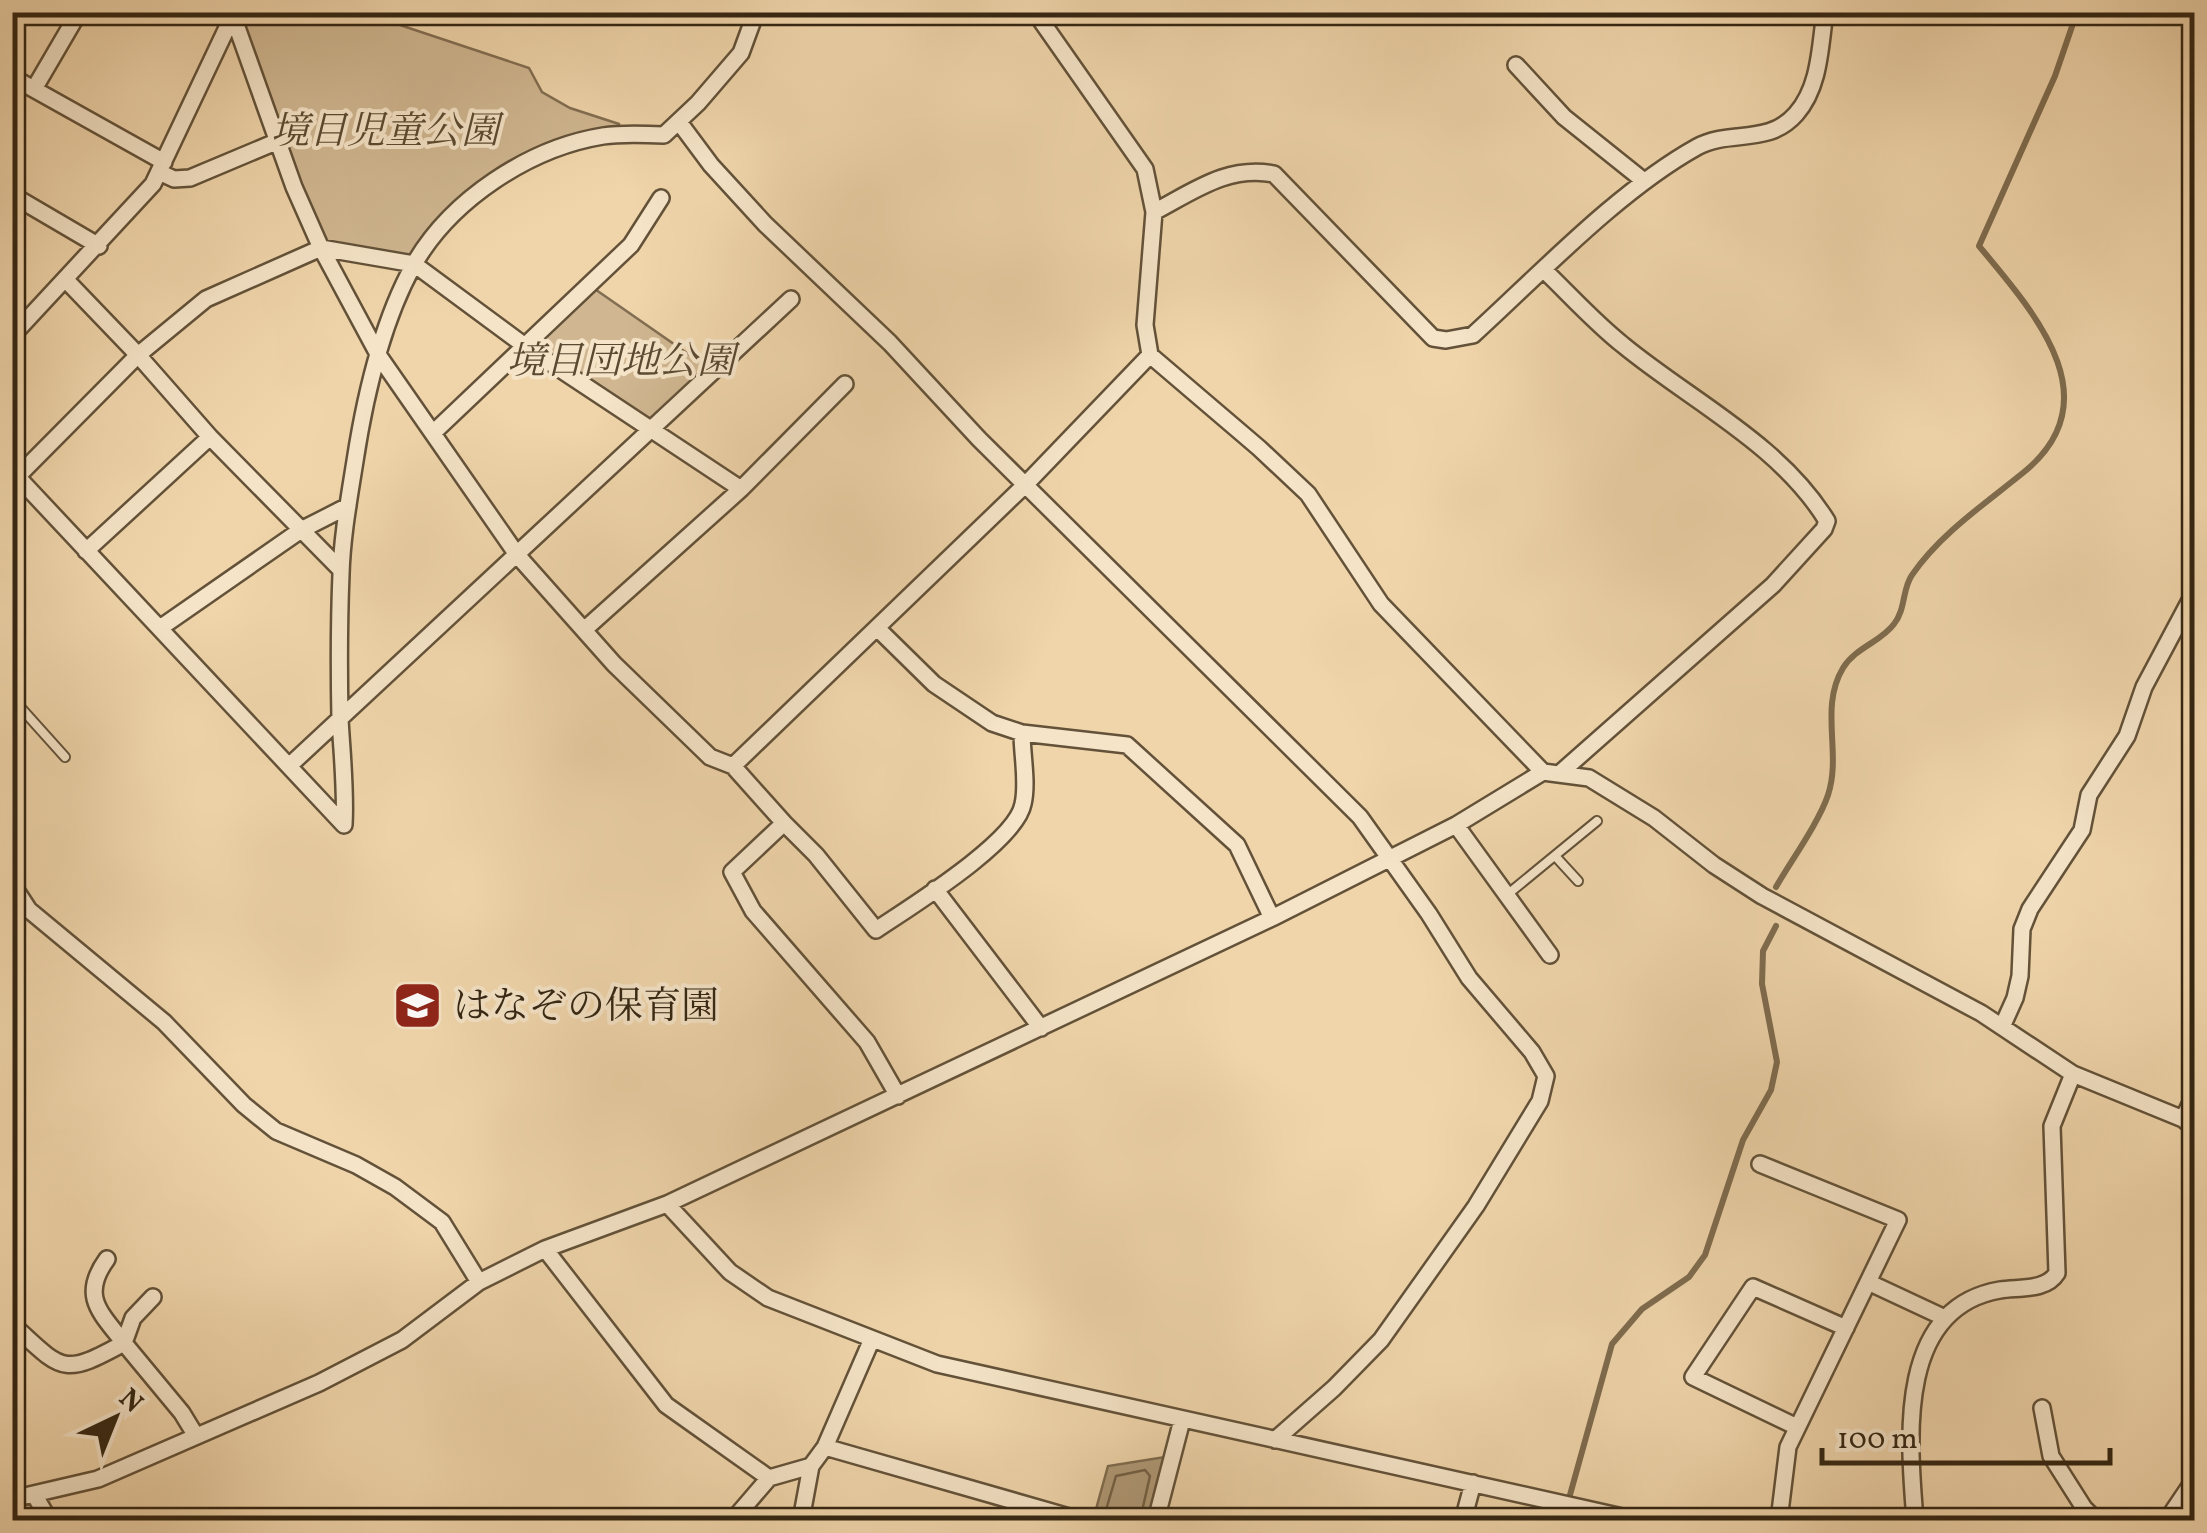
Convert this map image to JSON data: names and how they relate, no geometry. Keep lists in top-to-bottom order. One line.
{"parks":["境目児童公園","境目団地公園"],"places":{"school or university":["はなぞの保育園"]},"scale_bar":"100 m","north":"top right"}
